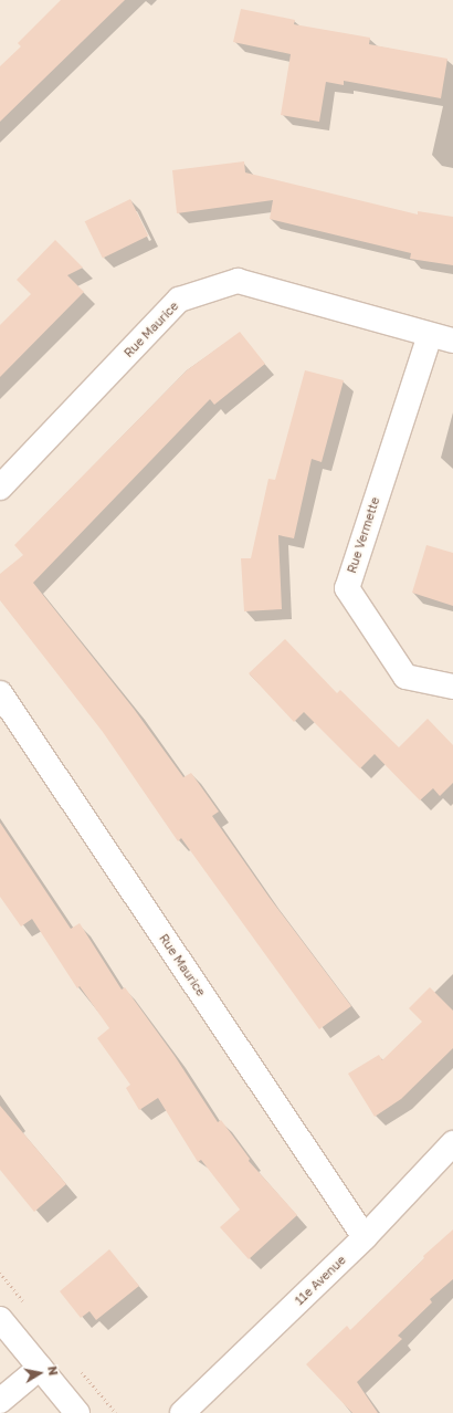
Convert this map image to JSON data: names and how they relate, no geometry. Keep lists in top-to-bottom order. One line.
{"streets":{"street":["Rue Maurice","Rue Vermette","11e Avenue"]},"crossings":[["Rue Maurice","Rue Vermette"],["Rue Maurice","11e Avenue"]],"north":"right"}
